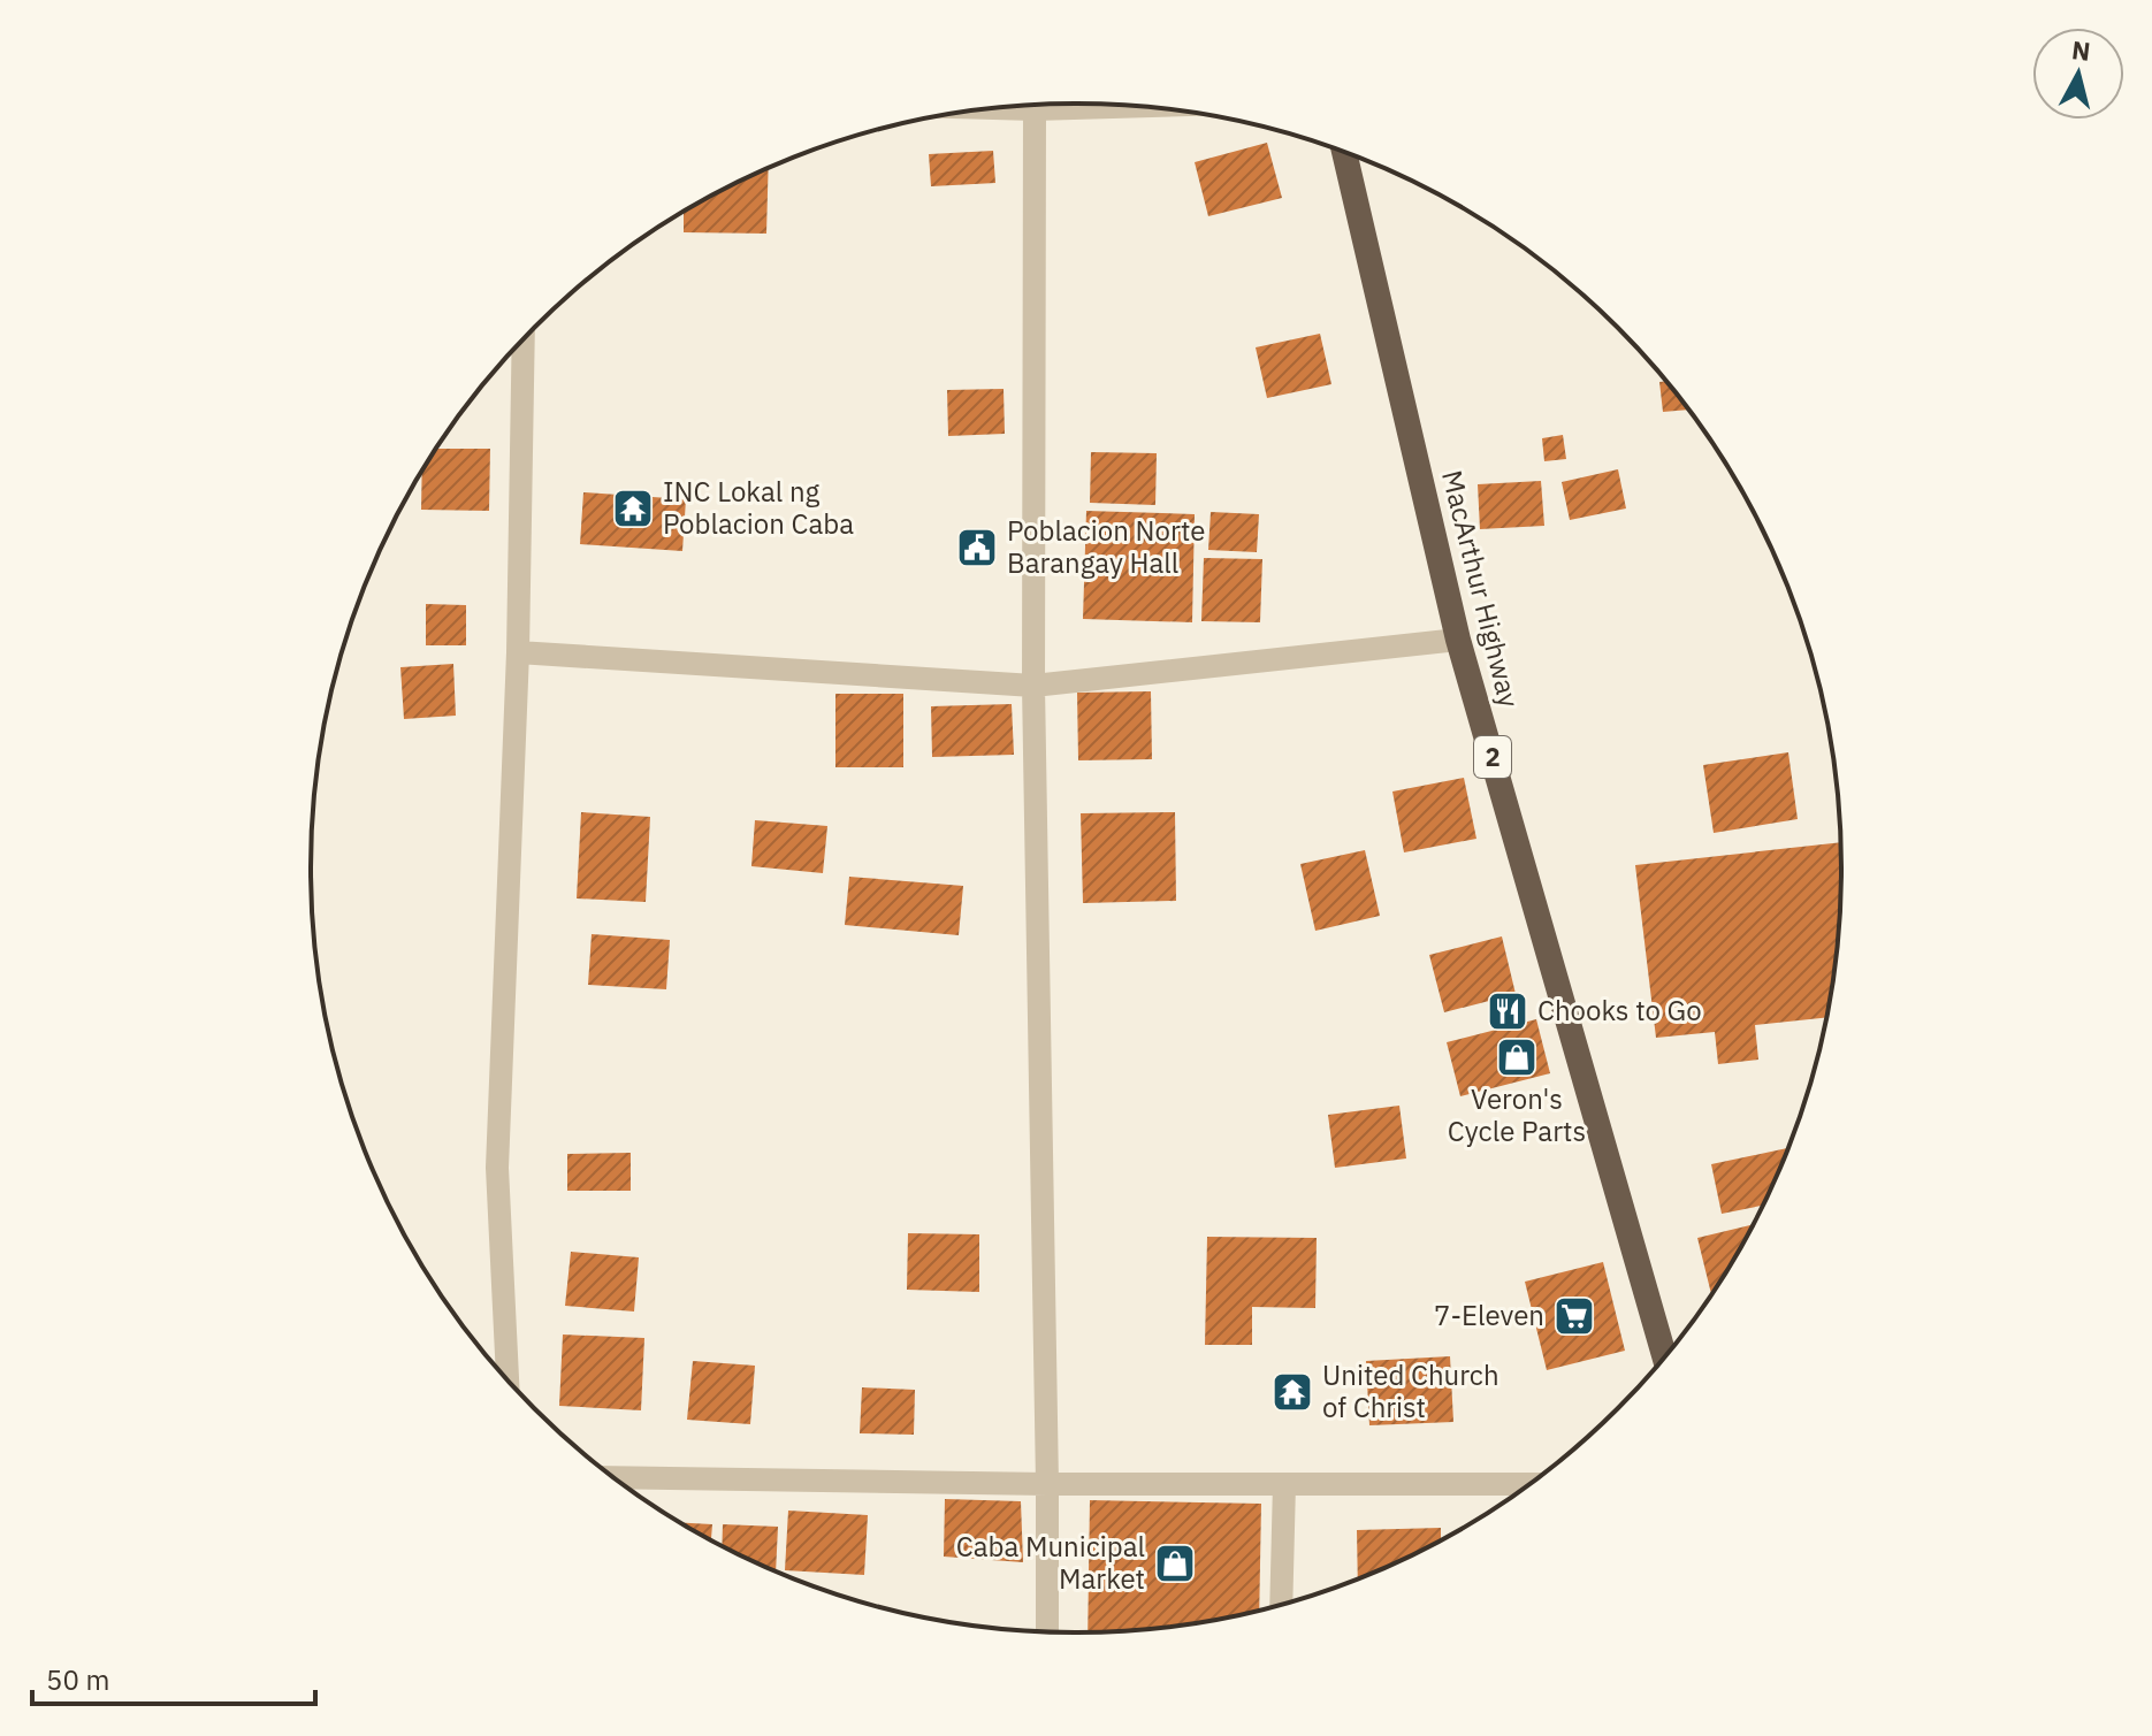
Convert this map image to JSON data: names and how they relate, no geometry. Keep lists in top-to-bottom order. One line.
{"streets":{"highway":["MacArthur Highway","2"]},"places":{"temple":["INC Lokal ng Poblacion Caba","United Church of Christ"],"public building":["Poblacion Norte Barangay Hall"],"restaurant":["Chooks to Go"],"shop":["Veron's Cycle Parts","Caba Municipal Market"],"supermarket":["7-Eleven"]},"scale_bar":"50 m","north":"top"}
